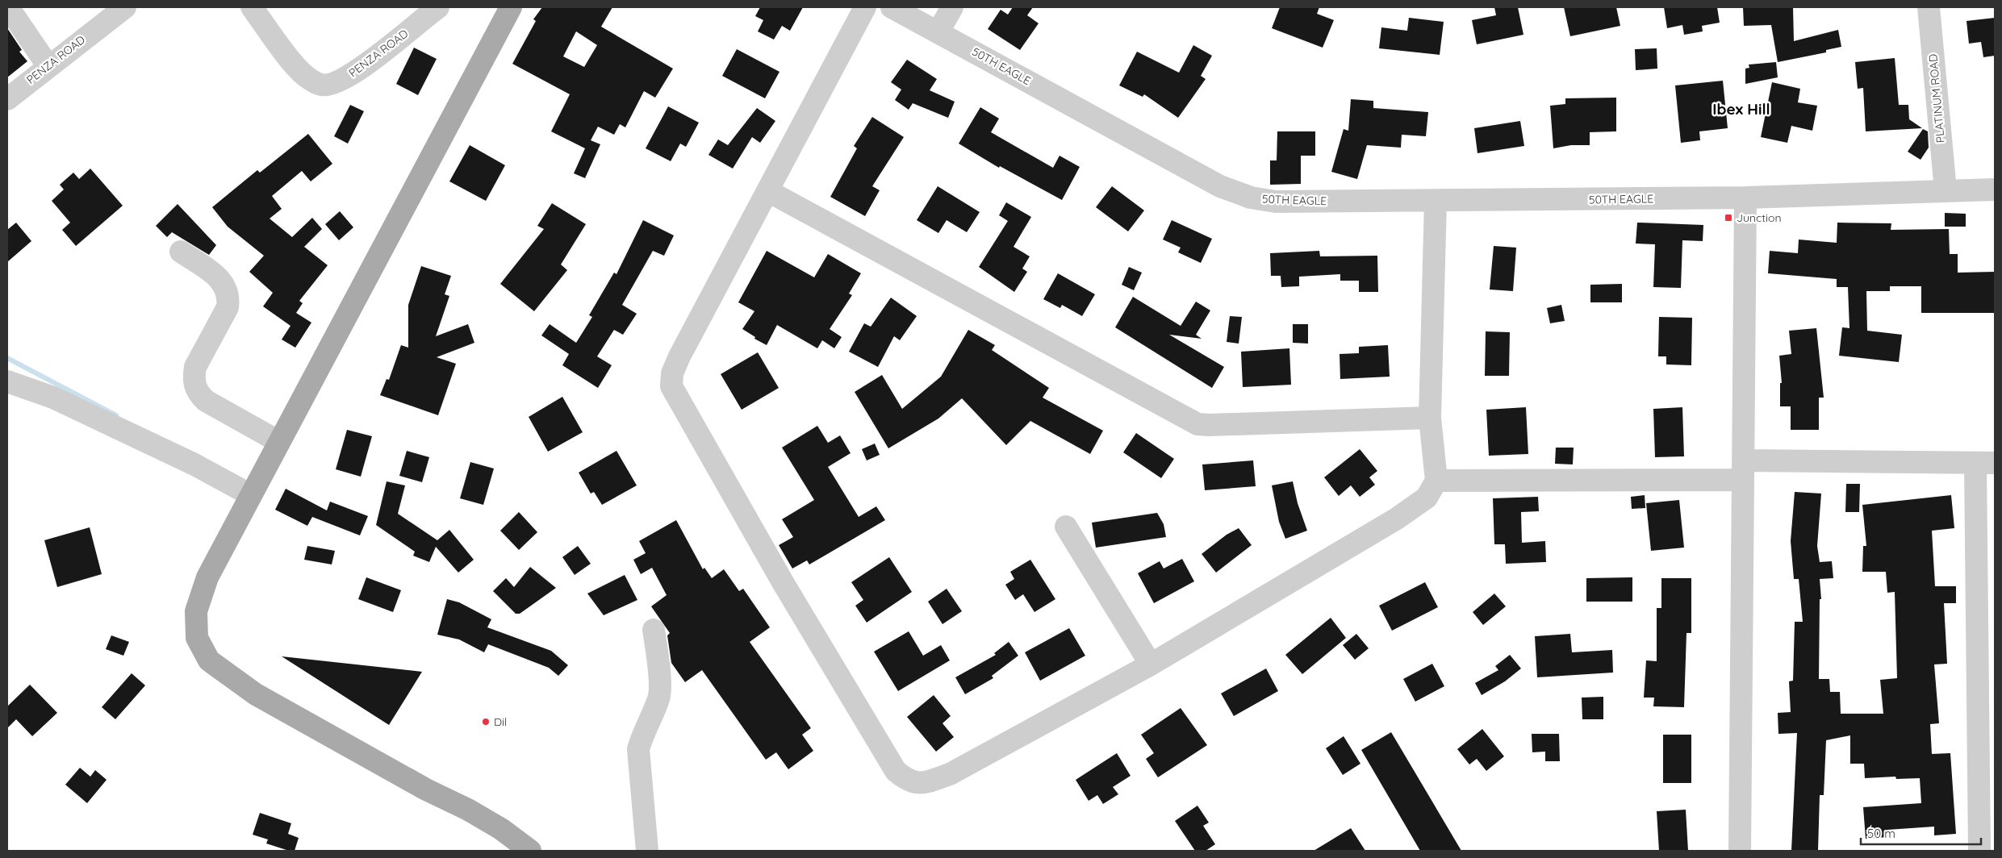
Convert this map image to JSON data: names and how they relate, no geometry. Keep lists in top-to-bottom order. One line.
{"streets":{"street":["PENZA ROAD","50TH EAGLE","PLATINUM ROAD"]},"crossings":[["50TH EAGLE","PLATINUM ROAD"]],"districts":["Ibex Hill"],"places":{"transit":["Junction"],"other":["Dil"]},"scale_bar":"50 m"}
